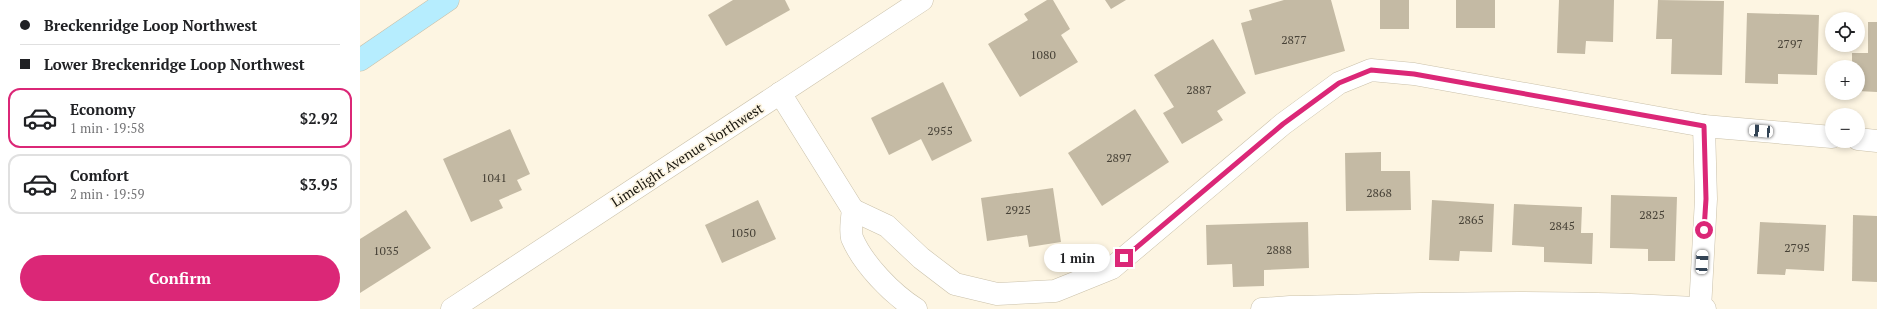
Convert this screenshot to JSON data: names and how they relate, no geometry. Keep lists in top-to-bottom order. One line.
{"streets":{"street":["Limelight Avenue Northwest"]},"house_numbers":["2877","2797","1080","2887","2955","2897","1041","2868","2925","2825","2865","2845","1050","2795","2888","1035"],"page":{"banner":["Breckenridge Loop Northwest","Lower Breckenridge Loop Northwest"],"map_buttons":["+","−"],"list":[{"name":"Economy","note":"1 min · 19:58","value":"$2.92"},{"name":"Comfort","note":"2 min · 19:59","value":"$3.95"}],"bubble":"1 min","buttons":"Confirm"}}
